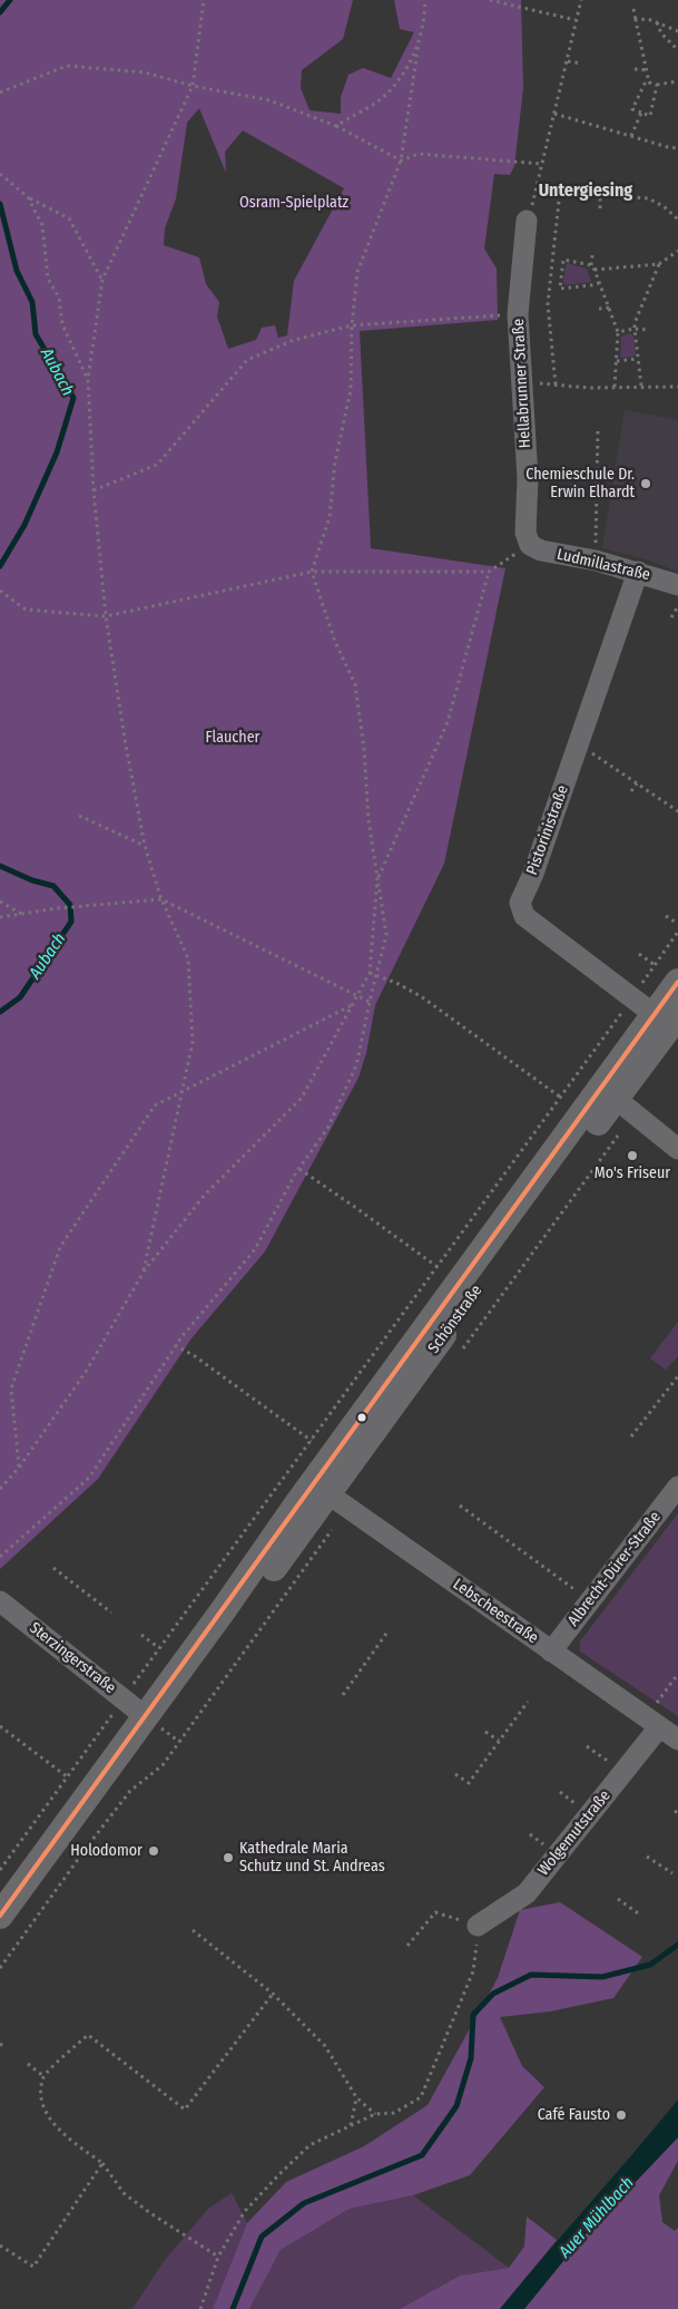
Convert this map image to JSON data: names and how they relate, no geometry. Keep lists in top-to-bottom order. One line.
{"streets":{"street":["Hellabrunner Straße","Ludmillastraße","Pistorinistraße","Schönstraße","Albrecht-Dürer-Straße","Lebscheestraße","Sterzingerstraße","Wolgemutstraße"]},"crossings":[["Hellabrunner Straße","Ludmillastraße"],["Ludmillastraße","Pistorinistraße"],["Pistorinistraße","Schönstraße"],["Schönstraße","Lebscheestraße"],["Schönstraße","Sterzingerstraße"],["Albrecht-Dürer-Straße","Lebscheestraße"],["Lebscheestraße","Wolgemutstraße"]],"districts":["Untergiesing"],"water":["Aubach","Auer Mühlbach"],"parks":["Osram-Spielplatz","Flaucher"],"places":["Chemieschule Dr. Erwin Elhardt","Mo's Friseur","Holodomor","Kathedrale Maria Schutz und St. Andreas","Café Fausto"]}
